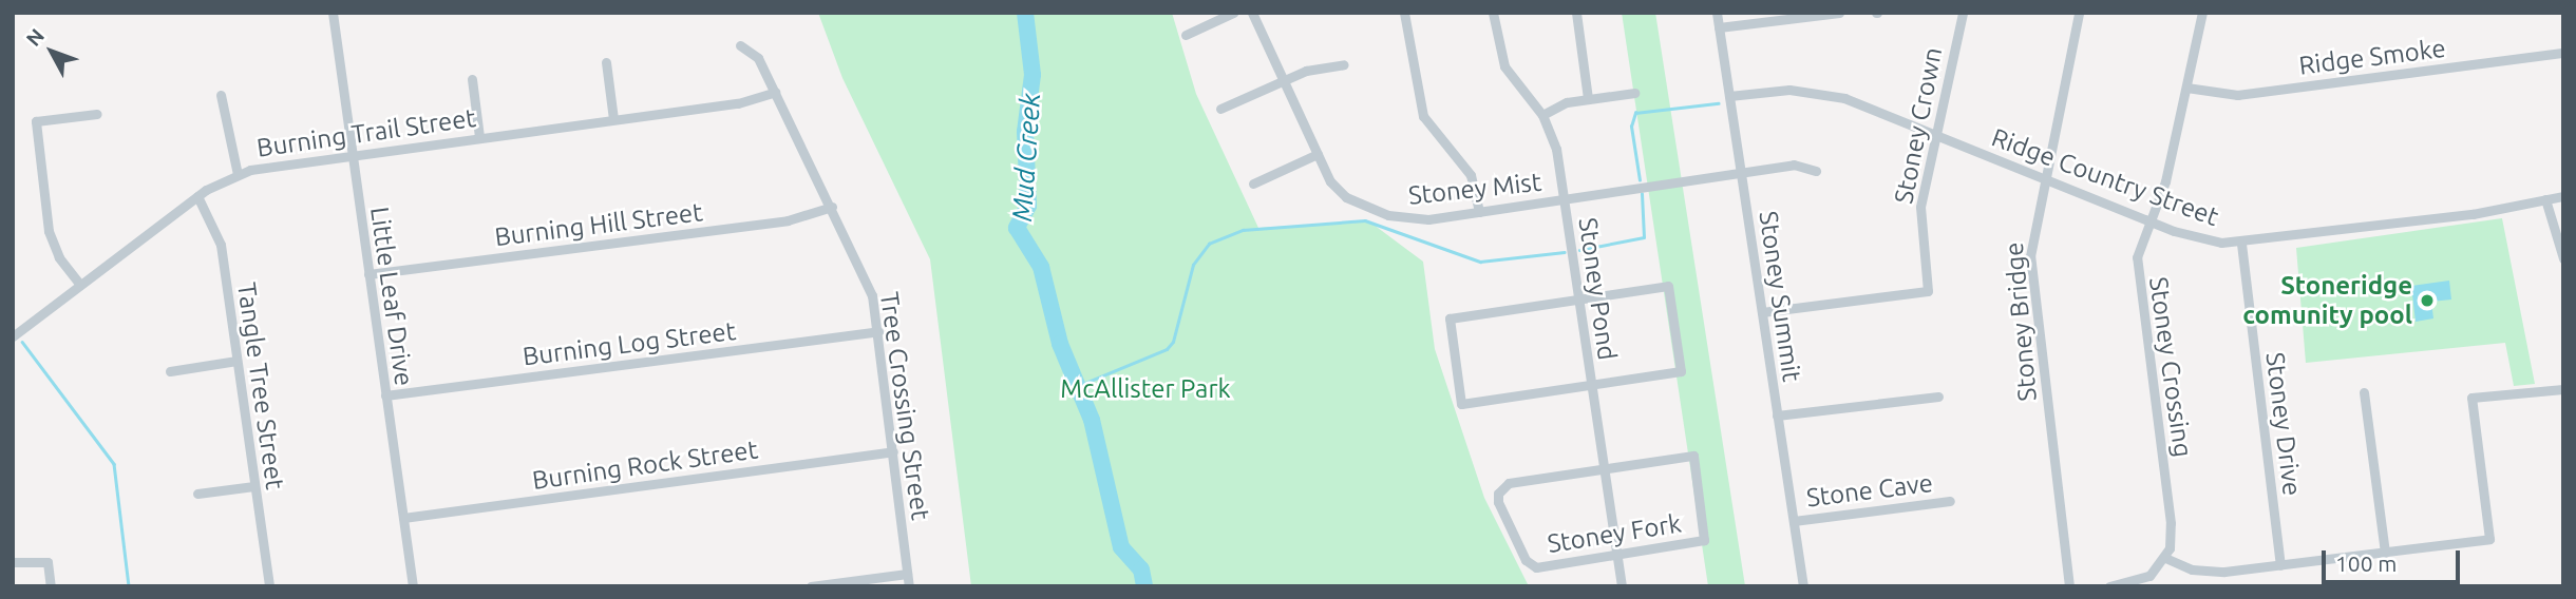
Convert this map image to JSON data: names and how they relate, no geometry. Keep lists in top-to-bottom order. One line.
{"streets":{"street":["Ridge Smoke","Stoney Crown","Burning Trail Street","Ridge Country Street","Stoney Mist","Burning Hill Street","Stoney Pond","Little Leaf Drive","Stoney Summit","Stoney Bridge","Burning Log Street","Stoney Crossing","Tangle Tree Street","Tree Crossing Street","Stoney Drive","Burning Rock Street","Stone Cave","Stoney Fork"]},"crossings":[["Ridge Smoke","Stoney Crossing"],["Stoney Crown","Ridge Country Street"],["Stoney Crown","Stoney Summit"],["Burning Trail Street","Little Leaf Drive"],["Burning Trail Street","Tangle Tree Street"],["Burning Trail Street","Tree Crossing Street"],["Ridge Country Street","Stoney Summit"],["Ridge Country Street","Stoney Bridge"],["Ridge Country Street","Stoney Crossing"],["Ridge Country Street","Stoney Drive"],["Stoney Mist","Stoney Pond"],["Stoney Mist","Stoney Summit"],["Burning Hill Street","Little Leaf Drive"],["Burning Hill Street","Tree Crossing Street"],["Stoney Pond","Stoney Fork"],["Little Leaf Drive","Burning Log Street"],["Little Leaf Drive","Burning Rock Street"],["Stoney Summit","Stone Cave"],["Burning Log Street","Tree Crossing Street"],["Tree Crossing Street","Burning Rock Street"]],"water":["Mud Creek"],"parks":["McAllister Park"],"places":["Stoneridge comunity pool"],"scale_bar":"100 m","north":"top left"}
